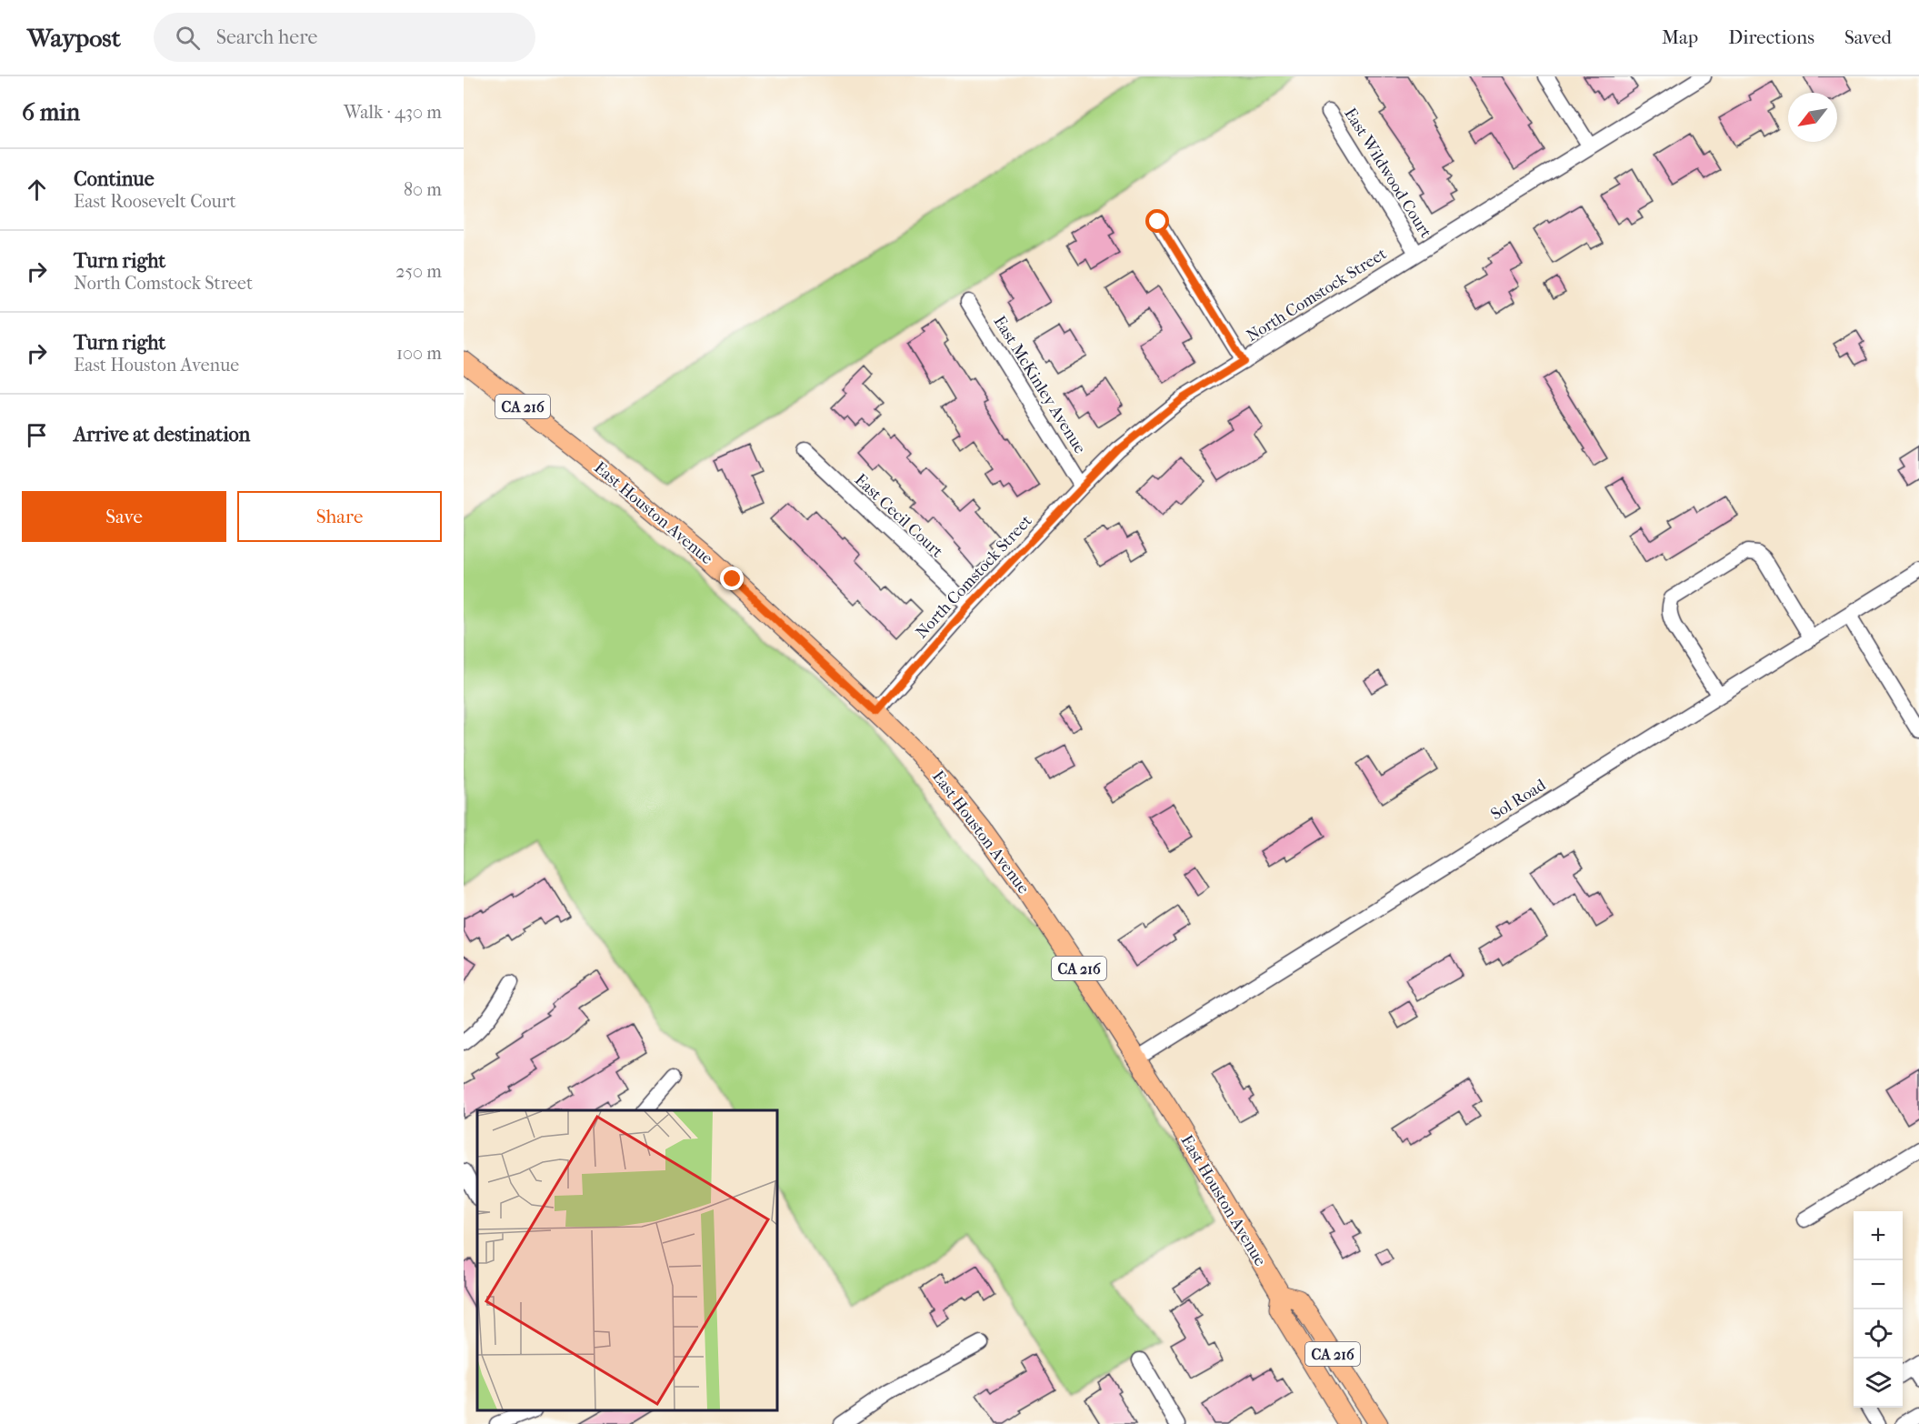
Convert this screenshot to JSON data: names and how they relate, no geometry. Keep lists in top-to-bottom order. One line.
{"streets":{"main road":["CA 216","East Houston Avenue"],"street":["East Wildwood Court","North Comstock Street","East McKinley Avenue","East Cecil Court","Sol Road"]},"crossings":[["East Wildwood Court","North Comstock Street"],["North Comstock Street","East McKinley Avenue"],["North Comstock Street","East Houston Avenue"],["North Comstock Street","East Cecil Court"],["East Houston Avenue","Sol Road"]],"north":"bottom left","page":{"header":"Waypost","search":"Search here","nav":["Map","Directions","Saved"],"heading":["6 min","Walk · 430 m"],"list":[["Continue","East Roosevelt Court","80 m"],["Turn right","North Comstock Street","250 m"],["Turn right","East Houston Avenue","100 m"],"Arrive at destination"],"buttons":["Save","Share"],"map_buttons":["+","−"]}}
